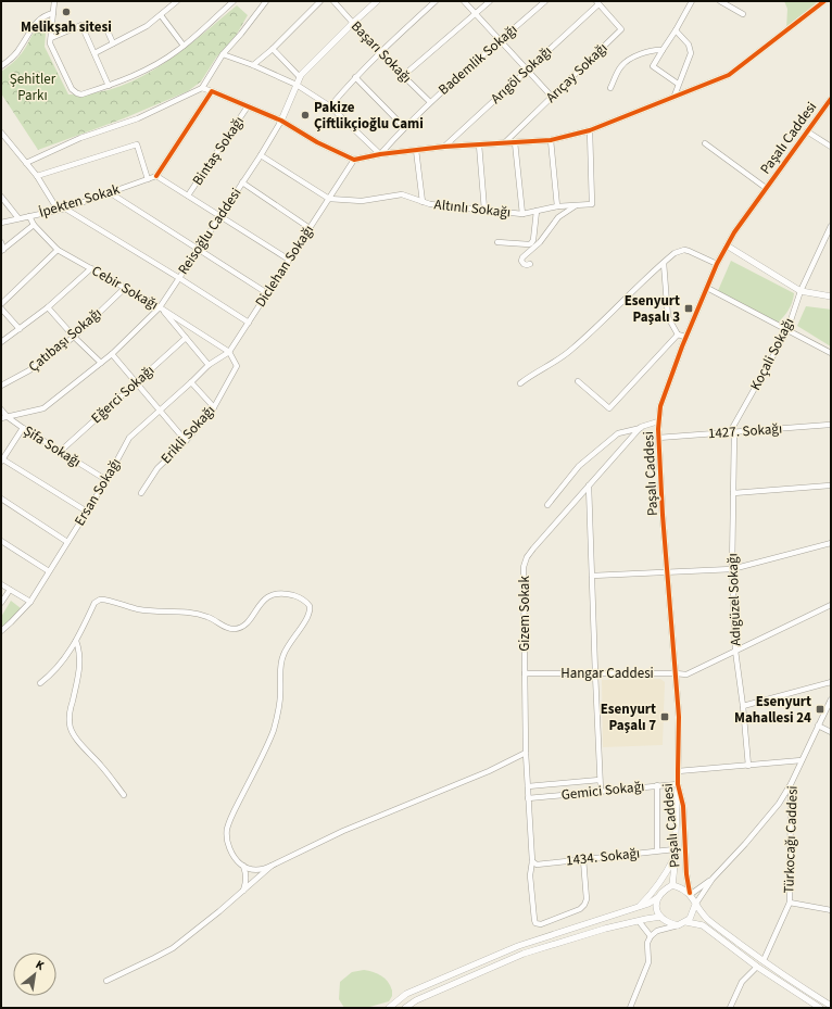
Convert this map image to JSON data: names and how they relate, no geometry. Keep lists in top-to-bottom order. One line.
{"streets":{"street":["Başarı Sokağı","Bademlik Sokağı","Arıçay Sokağı","Arıgöl Sokağı","Paşalı Caddesi","Bintaş Sokağı","İpekten Sokak","Altınlı Sokağı","Reisoğlu Caddesi","Diclehan Sokağı","Cebir Sokağı","Çatıbaşı Sokağı","Koçali Sokağı","Eğerci Sokağı","1427. Sokağı","Erikli Sokağı","Şifa Sokağı","Ersan Sokağı","Adıgüzel Sokağı","Gizem Sokak","Hangar Caddesi","Gemici Sokağı","Türkocağı Caddesi","1434. Sokağı"]},"crossings":[["Başarı Sokağı","Bademlik Sokağı"],["Başarı Sokağı","Reisoğlu Caddesi"],["Arıçay Sokağı","Arıgöl Sokağı"],["Paşalı Caddesi","1427. Sokağı"],["Paşalı Caddesi","Hangar Caddesi"],["Paşalı Caddesi","Gemici Sokağı"],["İpekten Sokak","Cebir Sokağı"],["Altınlı Sokağı","Diclehan Sokağı"],["Reisoğlu Caddesi","Cebir Sokağı"],["Reisoğlu Caddesi","Şifa Sokağı"],["Diclehan Sokağı","Cebir Sokağı"],["Diclehan Sokağı","Erikli Sokağı"],["Diclehan Sokağı","Ersan Sokağı"],["Cebir Sokağı","Çatıbaşı Sokağı"],["Cebir Sokağı","Erikli Sokağı"],["Koçali Sokağı","1427. Sokağı"],["Koçali Sokağı","Adıgüzel Sokağı"],["Eğerci Sokağı","Şifa Sokağı"],["1427. Sokağı","Adıgüzel Sokağı"],["Şifa Sokağı","Ersan Sokağı"],["Adıgüzel Sokağı","Hangar Caddesi"],["Gizem Sokak","Hangar Caddesi"],["Gizem Sokak","Gemici Sokağı"],["Gizem Sokak","1434. Sokağı"]],"parks":["Şehitler Parkı"],"places":{"other":["Melikşah sitesi","Pakize Çiftlikçioğlu Cami"],"transit":["Esenyurt Paşalı 3","Esenyurt Mahallesi 24","Esenyurt Paşalı 7"]},"north":"top right"}
